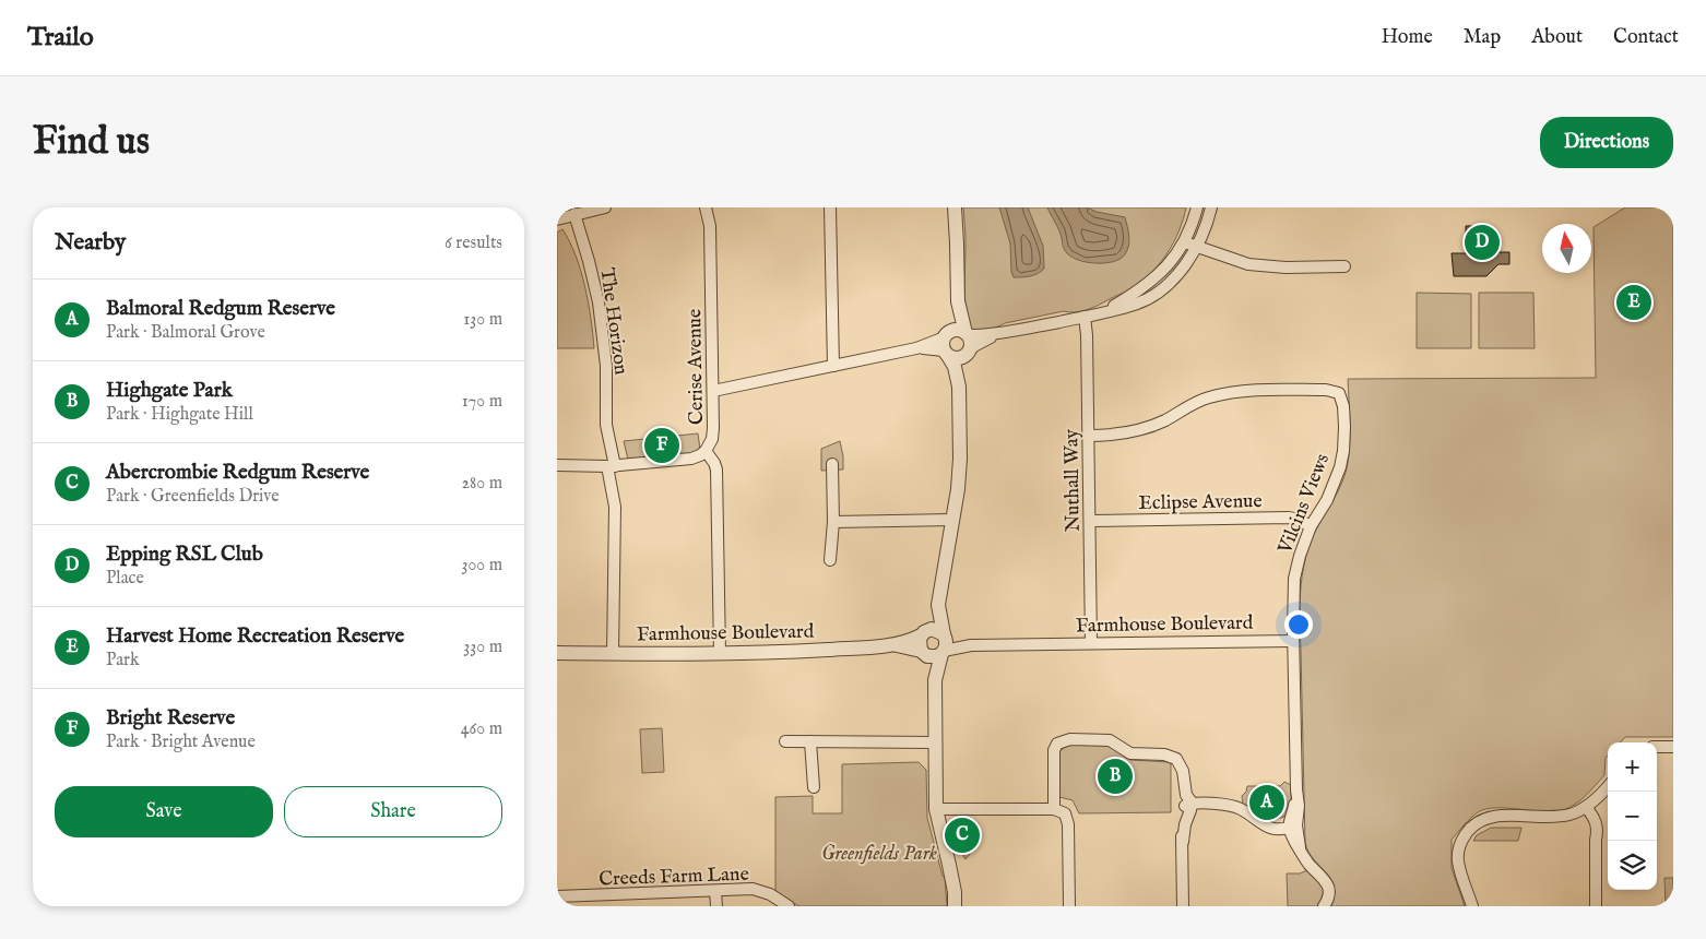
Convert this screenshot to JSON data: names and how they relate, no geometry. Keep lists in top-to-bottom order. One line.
{"streets":{"street":["The Horizon","Cerise Avenue","Nuthall Way","Eclipse Avenue","Vilcins Views","Farmhouse Boulevard","Creeds Farm Lane"]},"crossings":[["The Horizon","Farmhouse Boulevard"],["Cerise Avenue","Farmhouse Boulevard"],["Nuthall Way","Eclipse Avenue"],["Nuthall Way","Vilcins Views"],["Nuthall Way","Farmhouse Boulevard"],["Eclipse Avenue","Vilcins Views"],["Vilcins Views","Farmhouse Boulevard"]],"parks":["Greenfields Park"],"north":"top","page":{"header":"Trailo","nav":["Home","Map","About","Contact"],"buttons":["Directions",["Save","Share"]],"title":"Find us","heading":["Nearby","6 results"],"pins":["D","E","F","B","A","C"],"list":[{"mark":"A","name":"Balmoral Redgum Reserve","note":"Park · Balmoral Grove","value":"130 m"},{"mark":"B","name":"Highgate Park","note":"Park · Highgate Hill","value":"170 m"},{"mark":"C","name":"Abercrombie Redgum Reserve","note":"Park · Greenfields Drive","value":"280 m"},{"mark":"D","name":"Epping RSL Club","note":"Place","value":"300 m"},{"mark":"E","name":"Harvest Home Recreation Reserve","note":"Park","value":"330 m"},{"mark":"F","name":"Bright Reserve","note":"Park · Bright Avenue","value":"460 m"}],"map_buttons":["+","−"]}}
